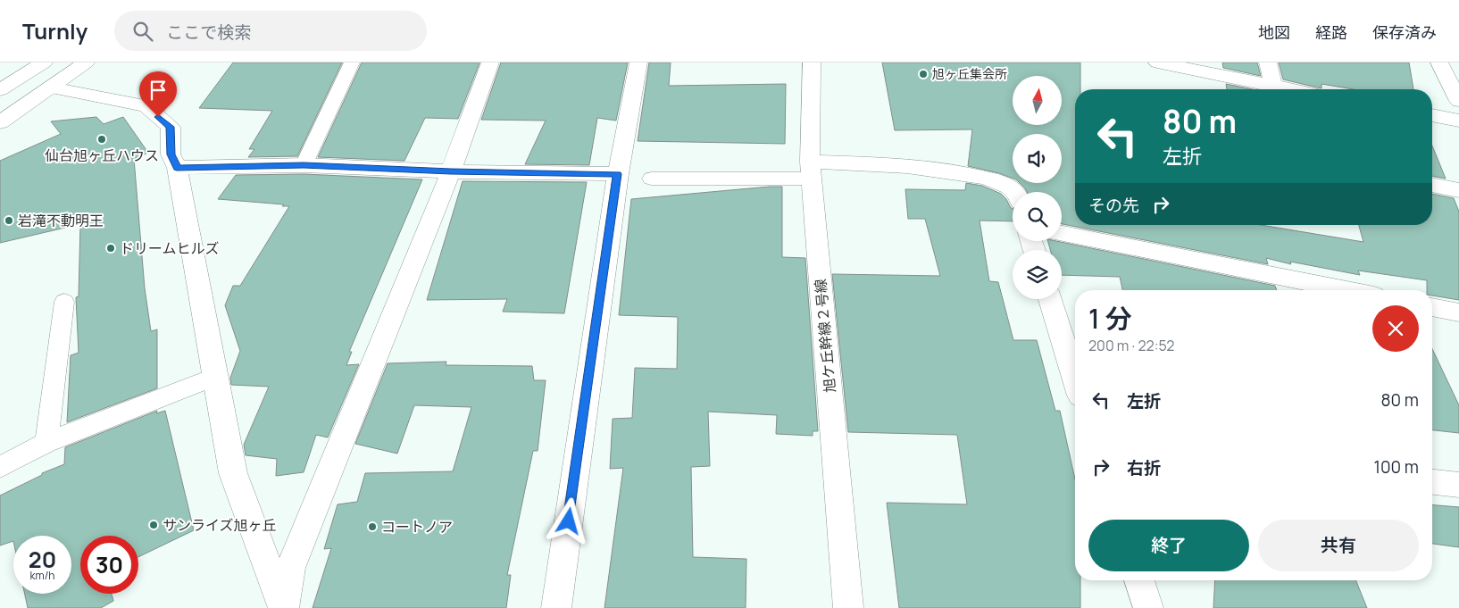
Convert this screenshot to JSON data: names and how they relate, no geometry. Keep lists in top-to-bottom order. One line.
{"streets":{"street":["旭ケ丘幹線２号線"]},"places":["旭ヶ丘集会所","仙台旭ヶ丘ハウス","岩滝不動明王","ドリームヒルズ","サンライズ旭ヶ丘","コートノア"],"north":"top","page":{"header":"Turnly","search":"ここで検索","nav":["地図","経路","保存済み"],"turn":["80 m","左折"],"then":"その先","heading":["1 分","200 m · 22:52"],"list":[{"name":"左折","value":"80 m"},{"name":"右折","value":"100 m"}],"buttons":["終了","共有"],"speed":"20 km/h","limit":"30"}}
